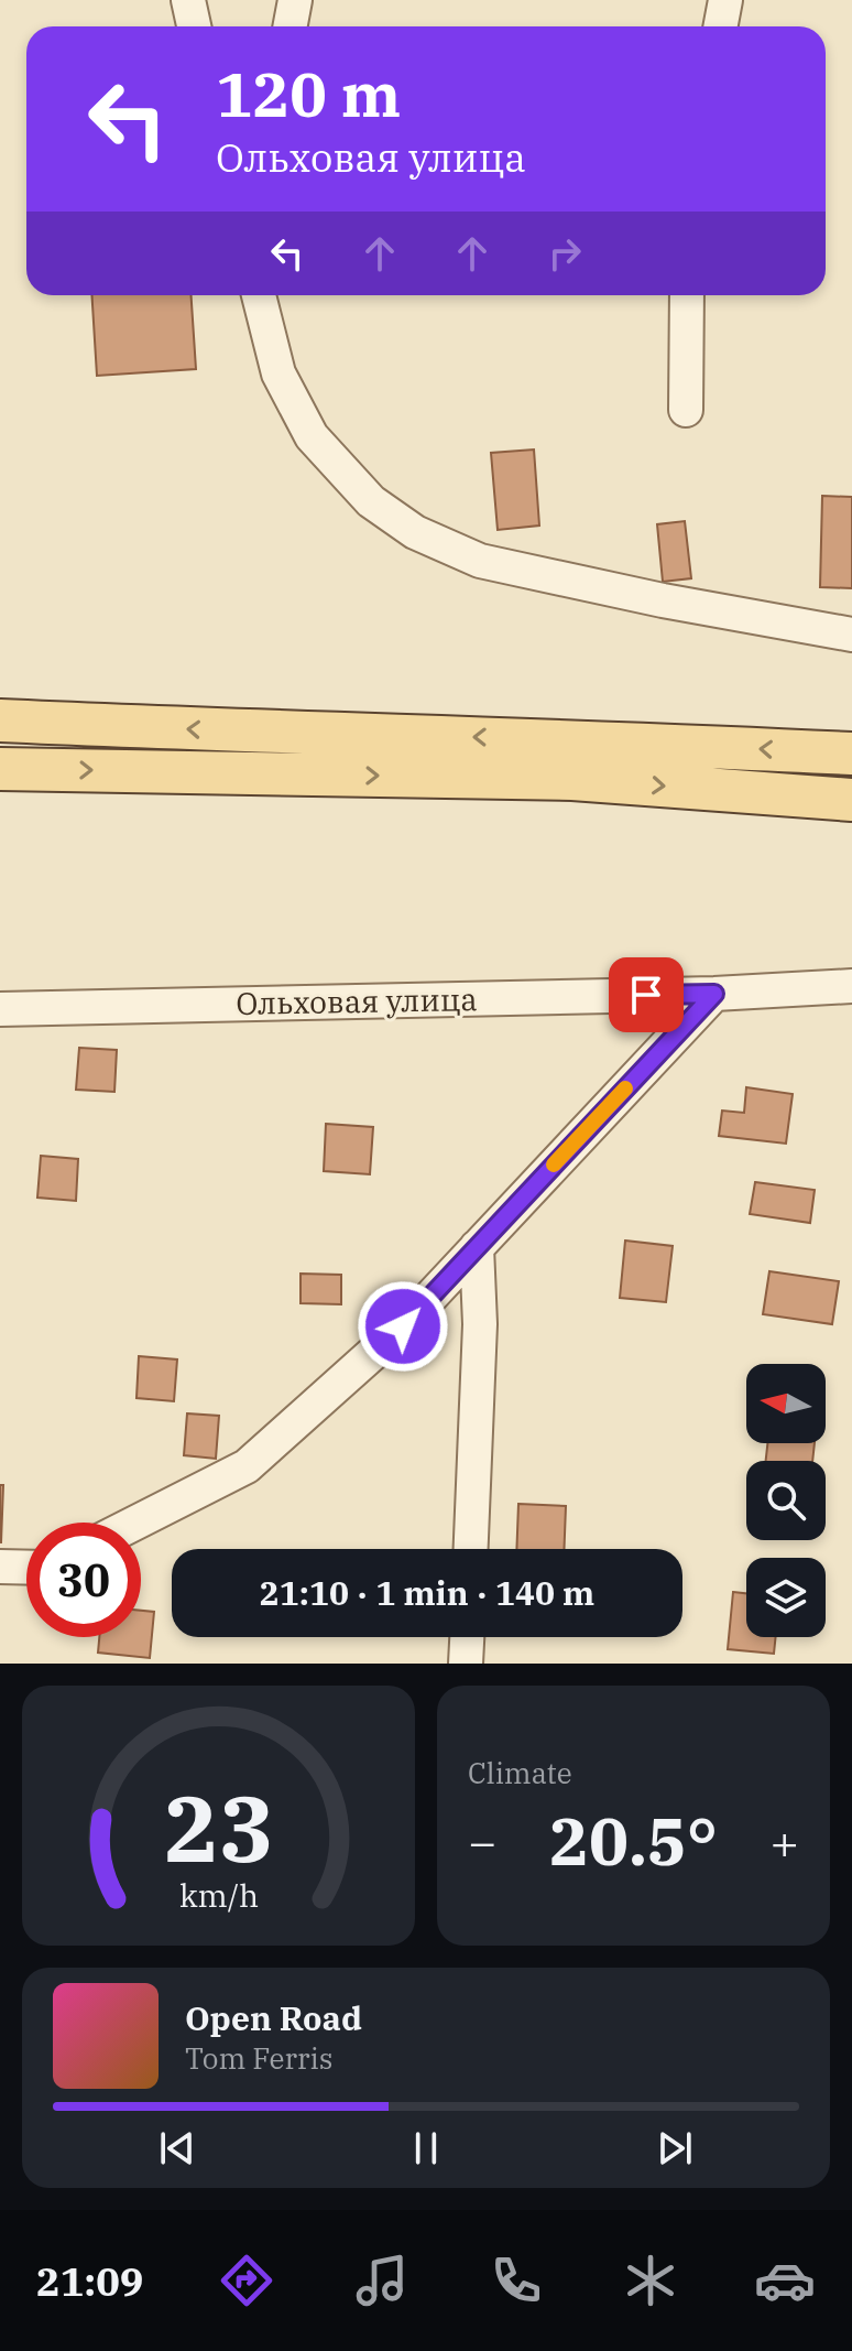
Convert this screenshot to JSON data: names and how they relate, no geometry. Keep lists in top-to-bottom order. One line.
{"streets":{"street":["Ольховая улица"]},"north":"left","page":{"turn":["120 m","Ольховая улица"],"limit":"30","trip":"21:10 · 1 min · 140 m","tile":"Climate","heat":["−","20.5°","+"],"song":["Open Road","Tom Ferris"],"tabs":"21:09","gauge":["23","km/h"]}}
